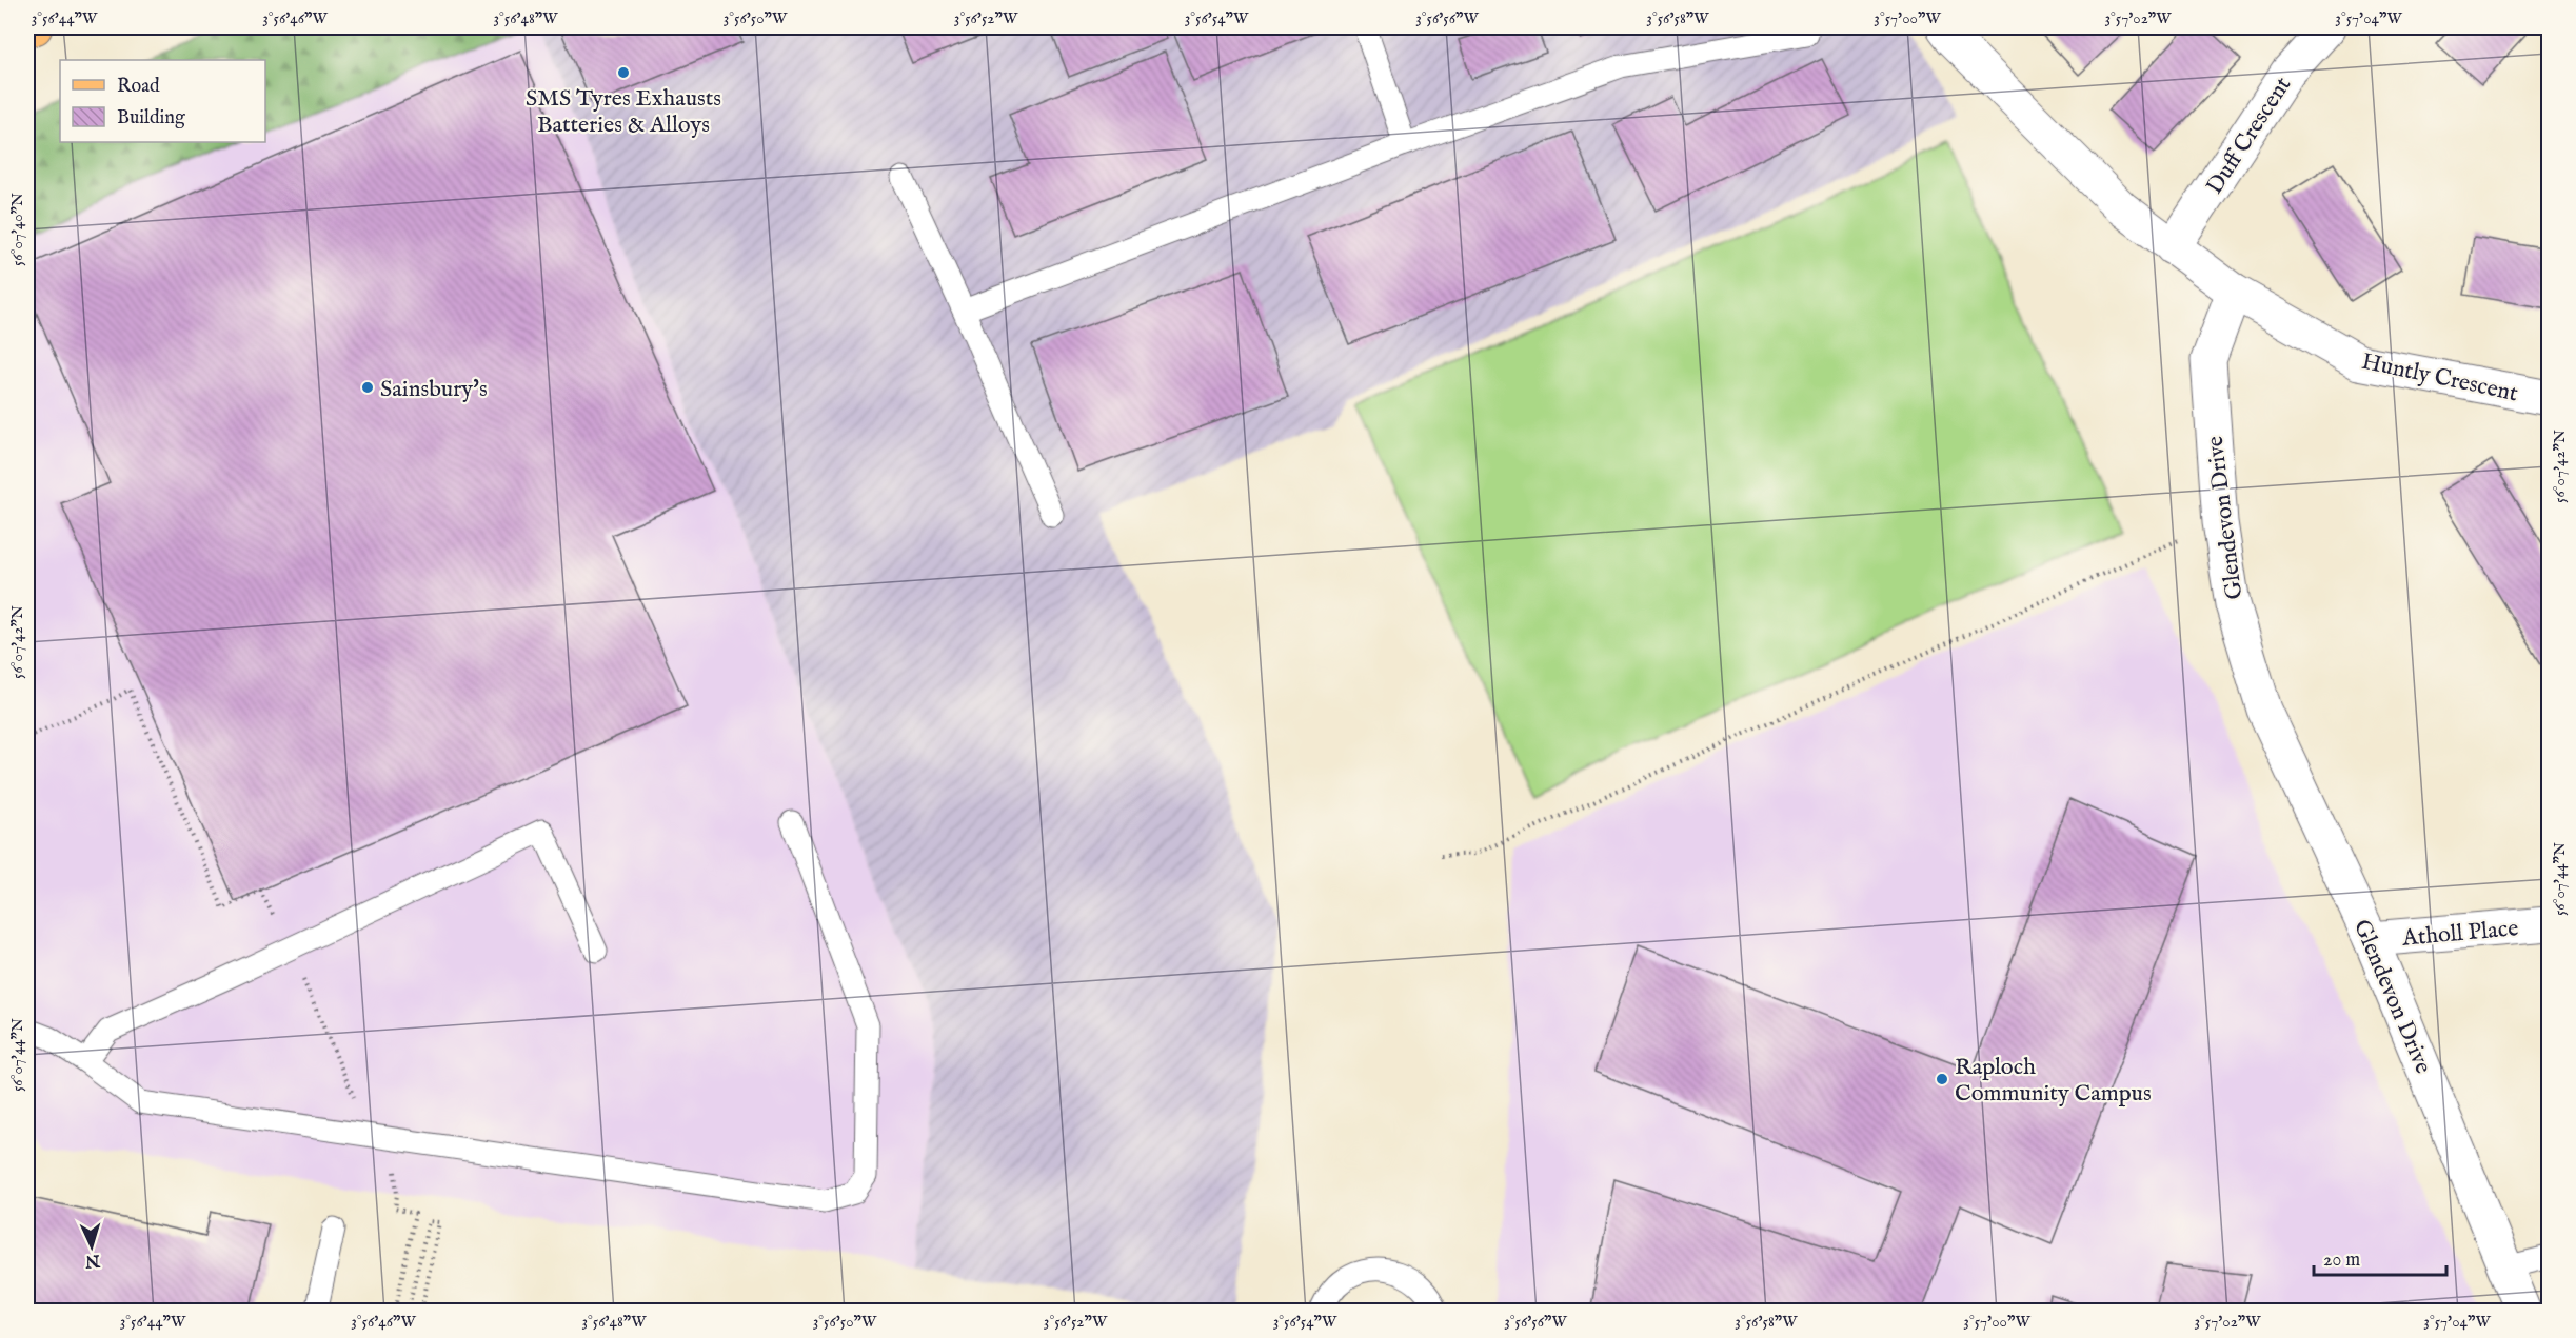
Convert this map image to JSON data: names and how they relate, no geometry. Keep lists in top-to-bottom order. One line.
{"streets":{"street":["Duff Crescent","Huntly Crescent","Glendevon Drive","Atholl Place"]},"crossings":[["Huntly Crescent","Glendevon Drive"],["Glendevon Drive","Atholl Place"]],"places":["SMS Tyres Exhausts Batteries & Alloys","Sainsbury's","Raploch Community Campus"],"legend":["Road","Building"],"scale_bar":"20 m","north":"bottom","coordinates":["3°56'44\"W","3°56'46\"W","3°56'48\"W","3°56'50\"W","3°56'52\"W","3°56'54\"W","3°56'56\"W","3°56'58\"W","3°57'00\"W","3°57'02\"W","3°57'04\"W","56°07'40\"N","56°07'42\"N","56°07'44\"N"]}
